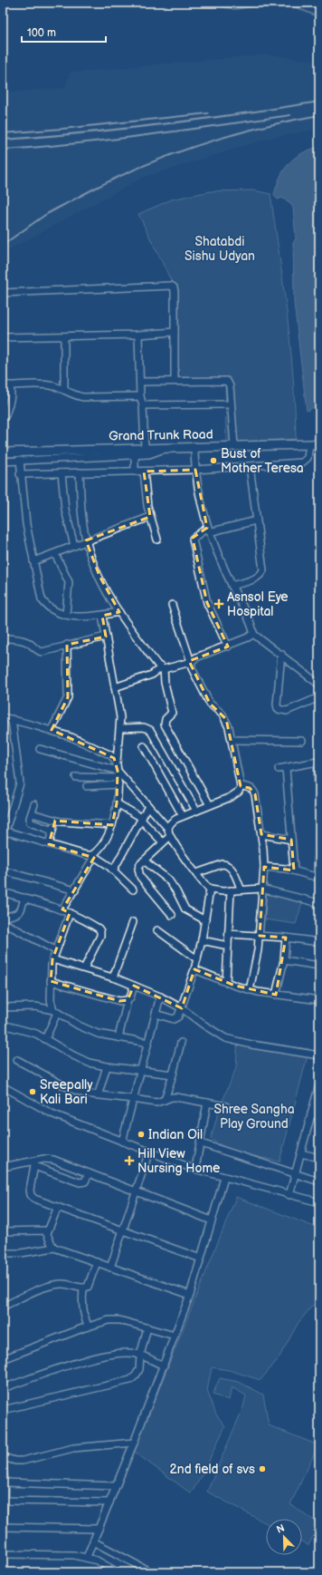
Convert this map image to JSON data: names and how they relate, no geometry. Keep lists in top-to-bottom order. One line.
{"streets":{"main road":["Grand Trunk Road"]},"parks":["Shatabdi Sishu Udyan","Shree Sangha Play Ground"],"places":{"other":["Bust of Mother Teresa","Sreepally Kali Bari","Indian Oil","2nd field of svs"],"health":["Asnsol Eye Hospital","Hill View Nursing Home"]},"scale_bar":"100 m","north":"top left"}
